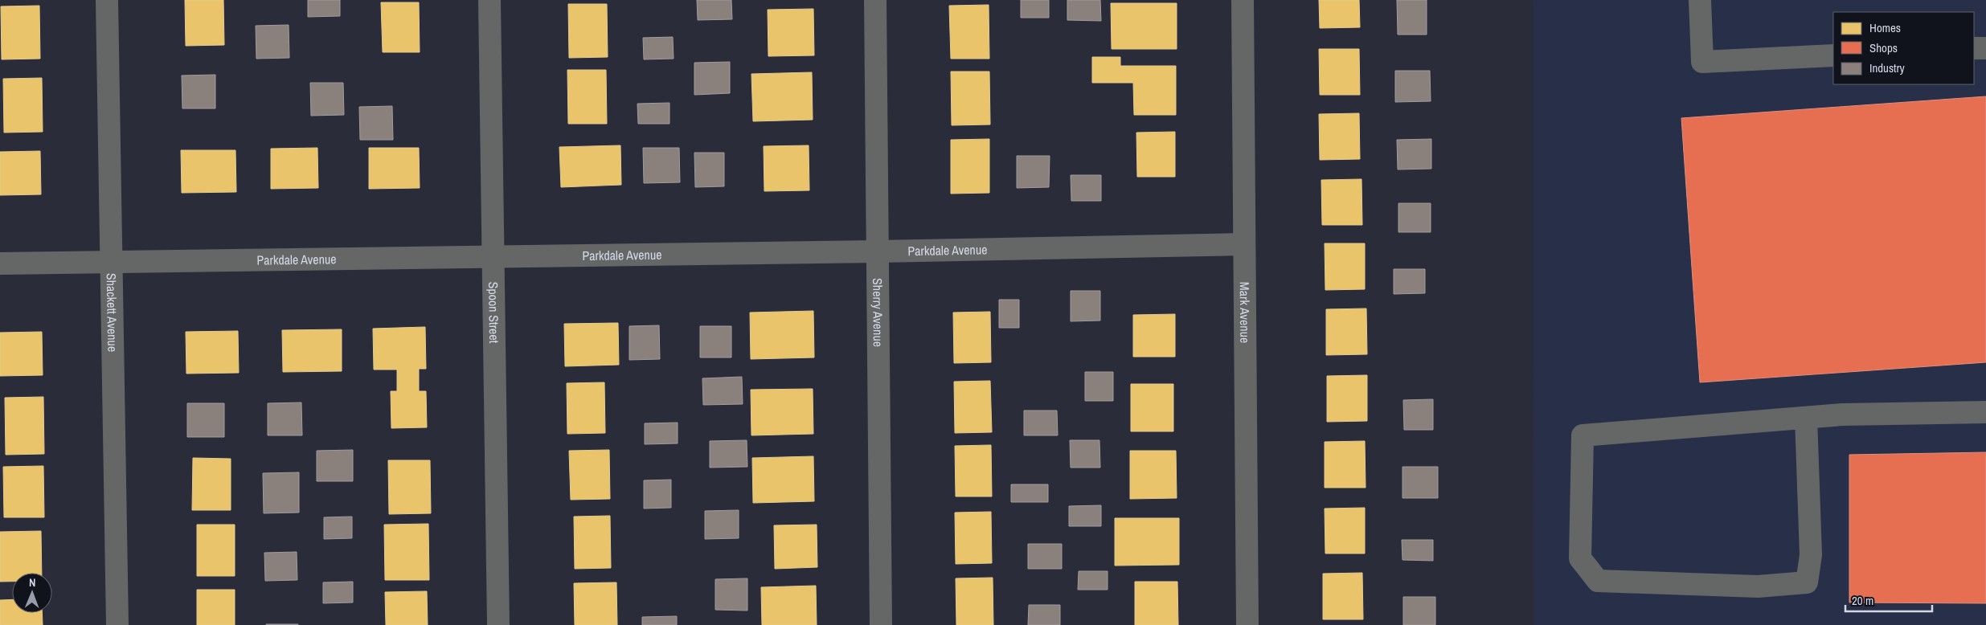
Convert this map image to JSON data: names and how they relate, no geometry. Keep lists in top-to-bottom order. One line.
{"streets":{"street":["Parkdale Avenue","Shackett Avenue","Spoon Street","Sherry Avenue","Mark Avenue"]},"crossings":[["Parkdale Avenue","Shackett Avenue"],["Parkdale Avenue","Spoon Street"],["Parkdale Avenue","Sherry Avenue"],["Parkdale Avenue","Mark Avenue"]],"legend":["Homes","Shops","Industry"],"scale_bar":"20 m","north":"top"}
